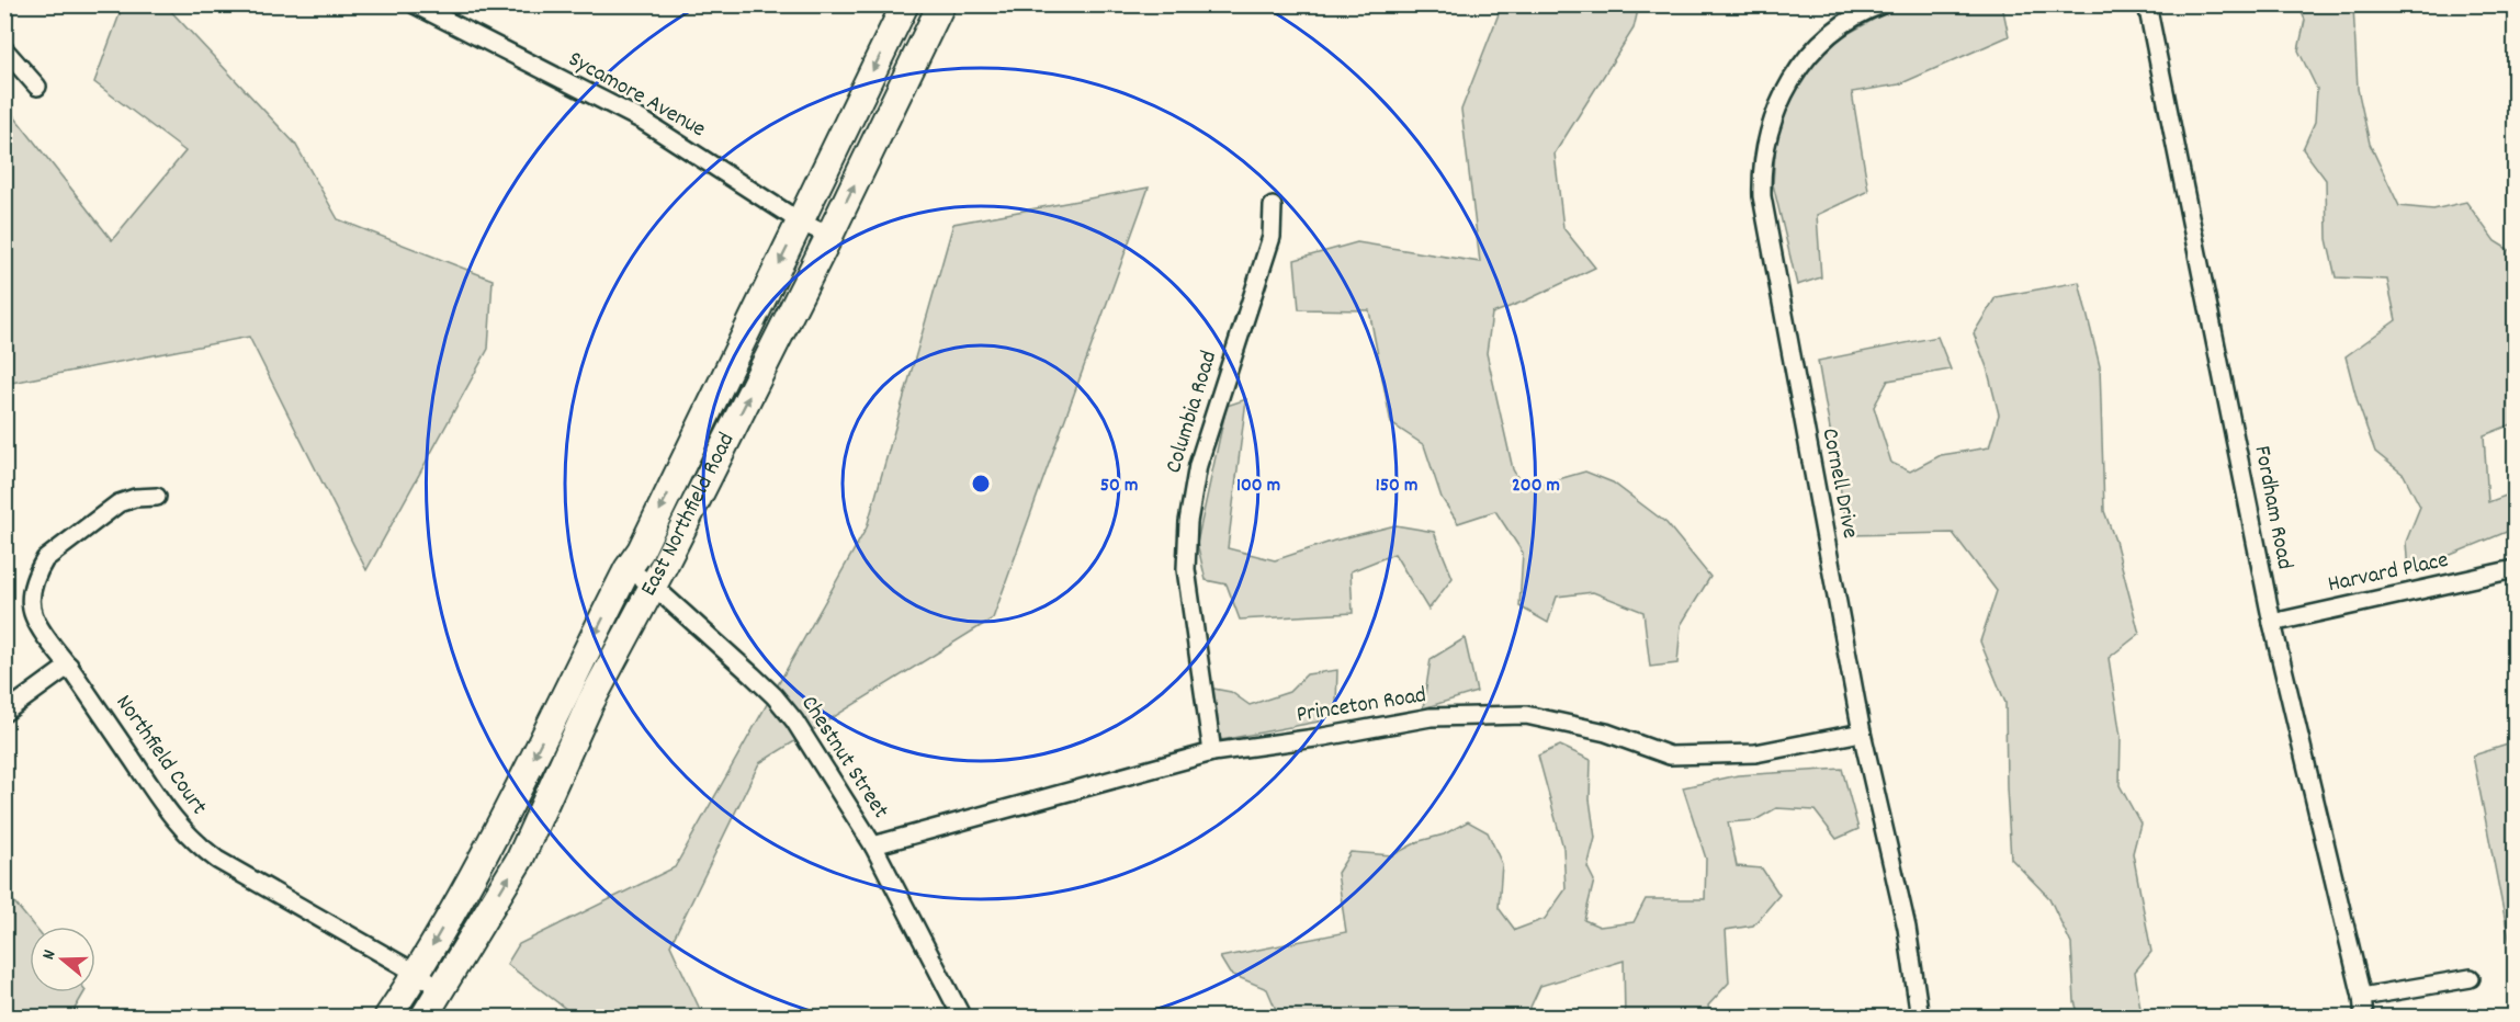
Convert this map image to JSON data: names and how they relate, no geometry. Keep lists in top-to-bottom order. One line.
{"streets":{"main road":["East Northfield Road"],"street":["Sycamore Avenue","Columbia Road","Cornell Drive","Fordham Road","Harvard Place","Princeton Road","Northfield Court","Chestnut Street"]},"crossings":[["Sycamore Avenue","East Northfield Road"],["Columbia Road","Princeton Road"],["Cornell Drive","Princeton Road"],["Fordham Road","Harvard Place"],["East Northfield Road","Northfield Court"],["East Northfield Road","Chestnut Street"],["Princeton Road","Chestnut Street"]],"north":"left","rings":["50 m","100 m","150 m","200 m"]}
